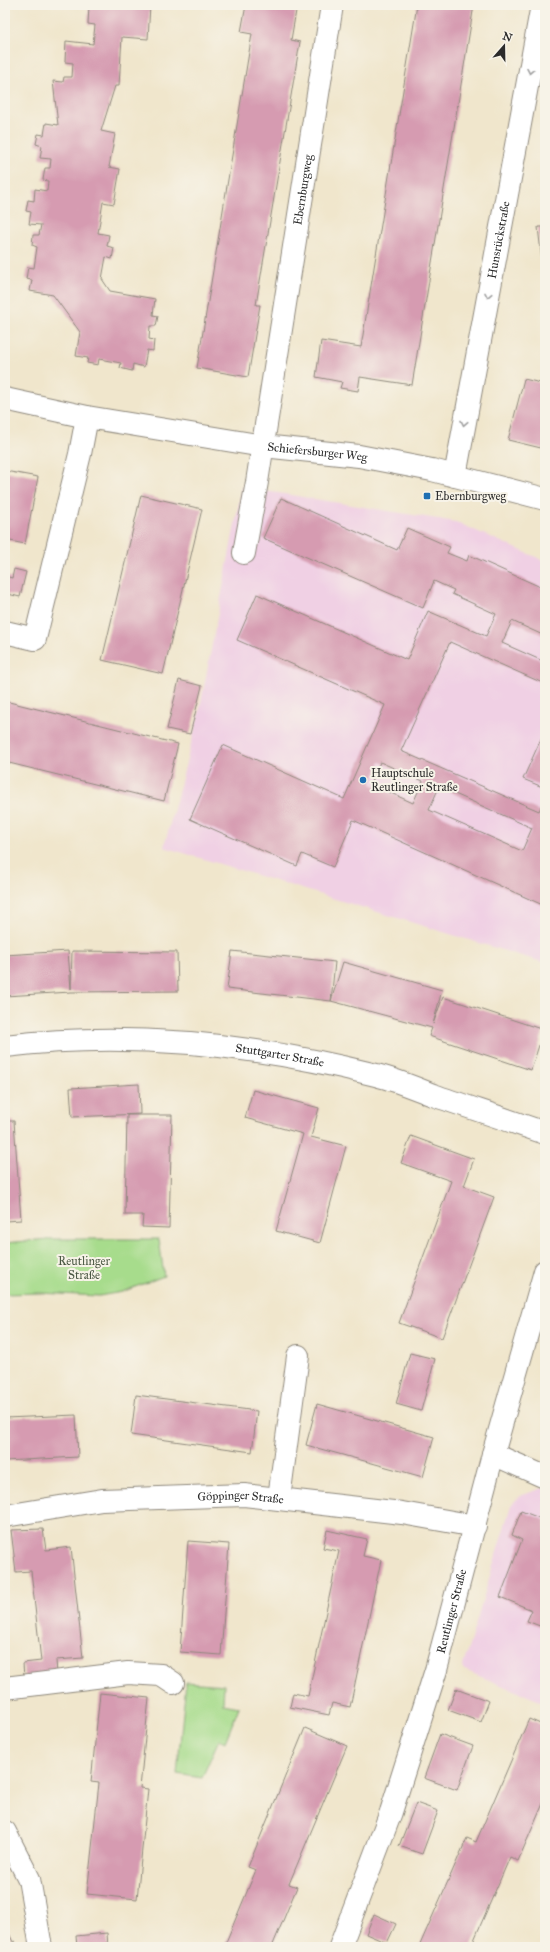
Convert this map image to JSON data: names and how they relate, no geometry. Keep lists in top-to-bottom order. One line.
{"streets":{"street":["Ebernburgweg","Hunsrückstraße","Schiefersburger Weg","Stuttgarter Straße","Göppinger Straße","Reutlinger Straße"]},"crossings":[["Ebernburgweg","Schiefersburger Weg"],["Hunsrückstraße","Schiefersburger Weg"],["Göppinger Straße","Reutlinger Straße"]],"one_way":["Hunsrückstraße"],"parks":["Reutlinger Straße"],"places":{"transit":["Ebernburgweg"],"other":["Hauptschule Reutlinger Straße"]},"north":"top"}
